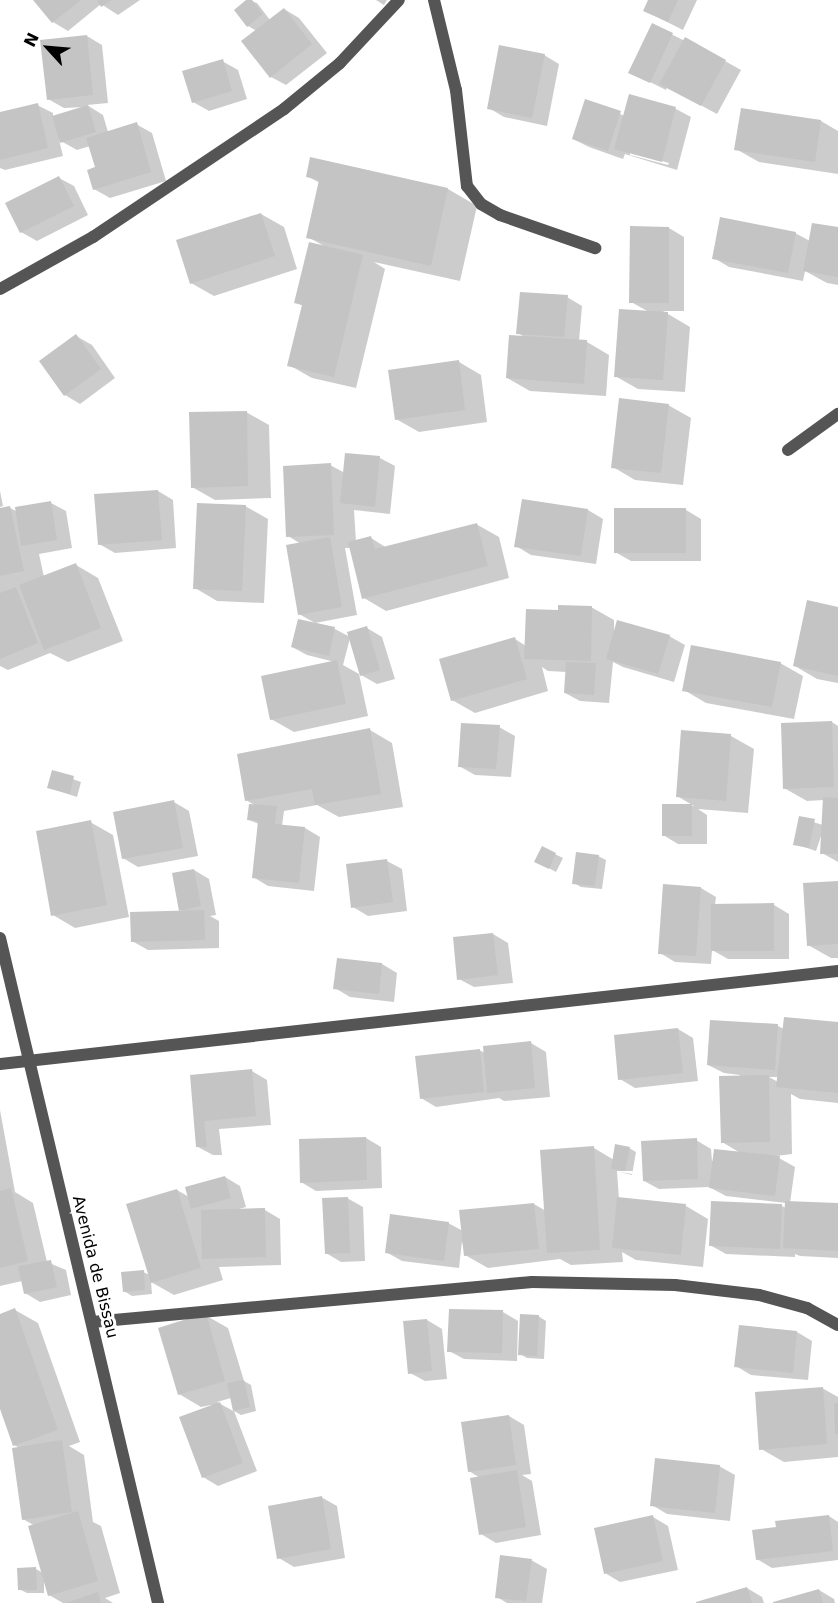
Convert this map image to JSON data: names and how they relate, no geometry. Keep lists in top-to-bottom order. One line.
{"streets":{"street":["Avenida de Bissau"]},"north":"top left"}
